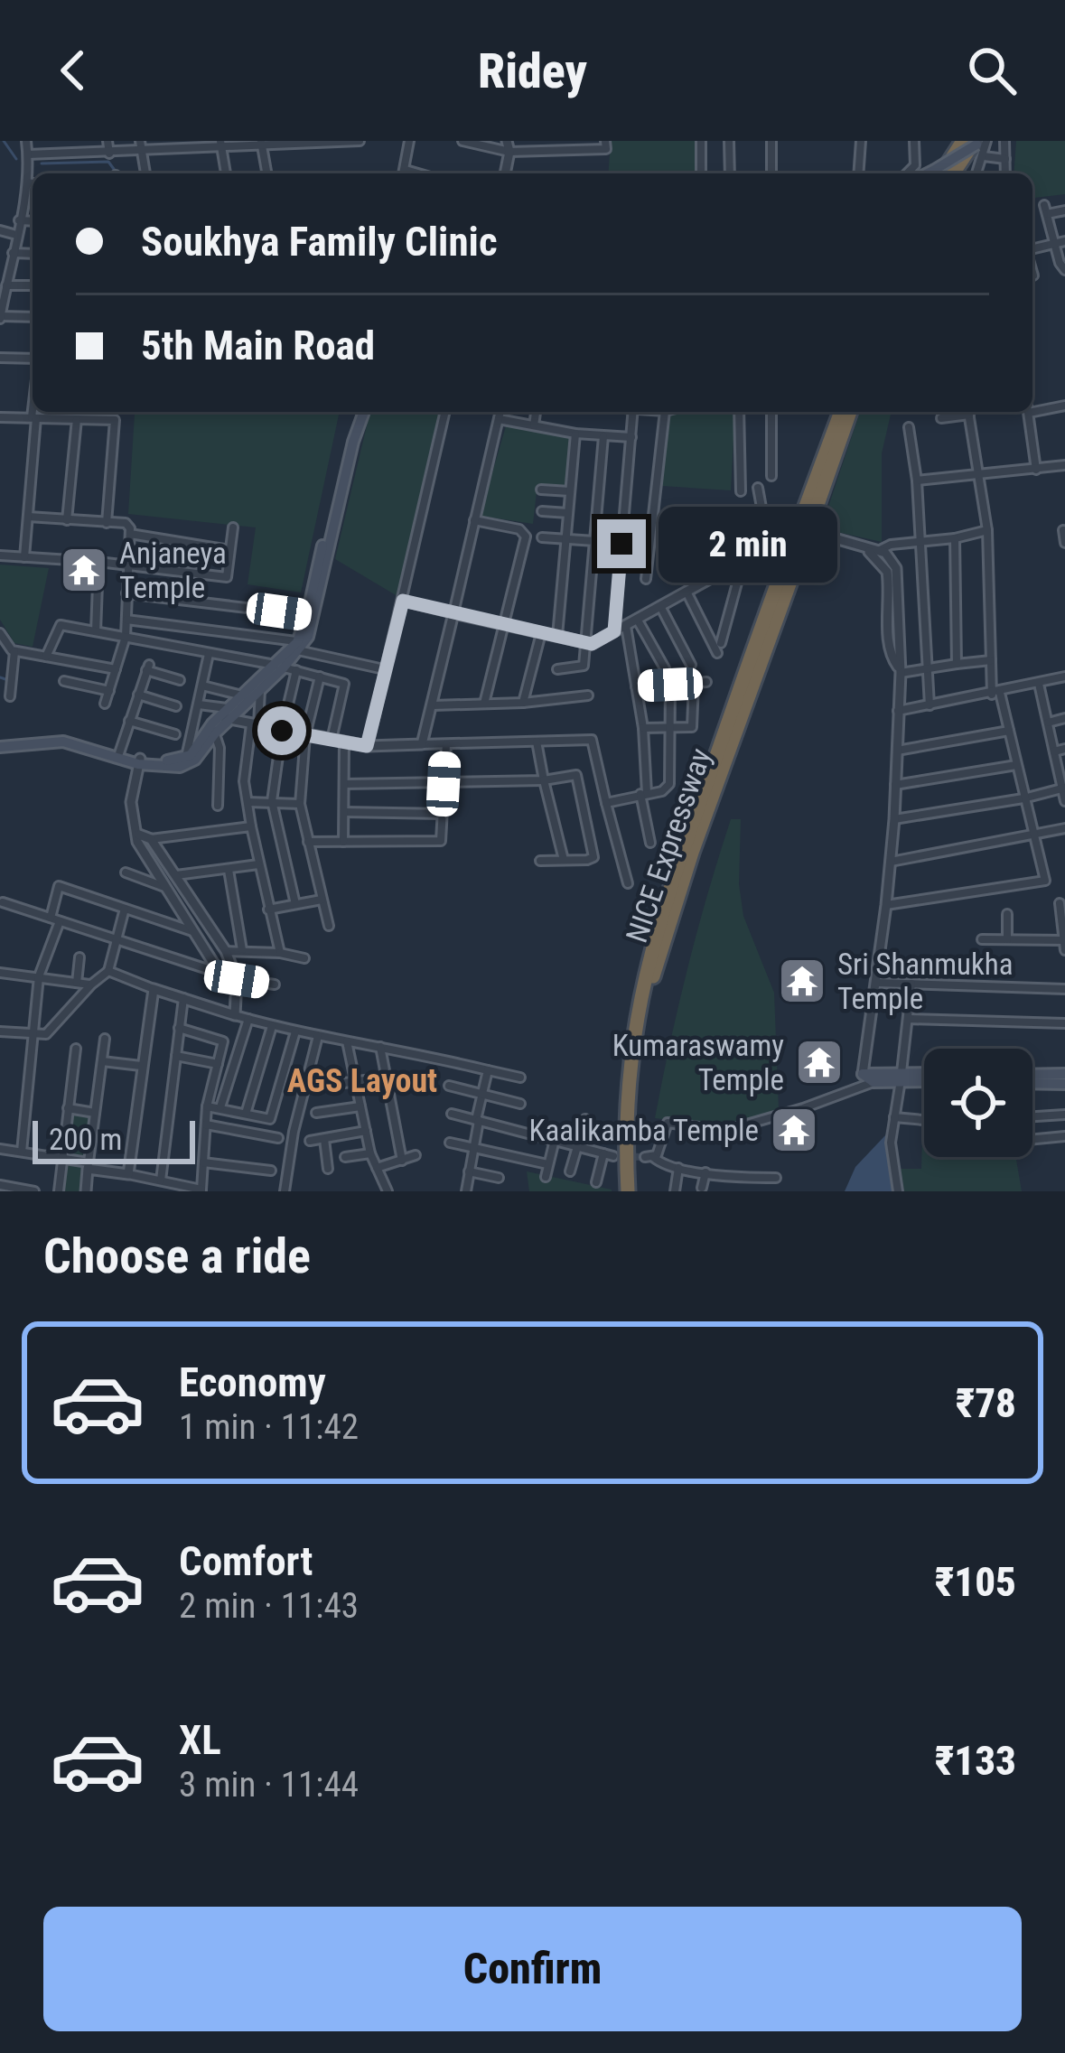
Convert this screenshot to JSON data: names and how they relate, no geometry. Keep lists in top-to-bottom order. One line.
{"streets":{"highway":["NICE Expressway"]},"districts":["AGS Layout"],"places":{"temple":["Anjaneya Temple","Sri Shanmukha Temple","Kumaraswamy Temple","Kaalikamba Temple"]},"scale_bar":"200 m","page":{"header":"Ridey","banner":["Soukhya Family Clinic","5th Main Road"],"bubble":"2 min","scale":"200 m","heading":"Choose a ride","list":[{"name":"Economy","note":"1 min · 11:42","value":"₹78"},{"name":"Comfort","note":"2 min · 11:43","value":"₹105"},{"name":"XL","note":"3 min · 11:44","value":"₹133"}],"buttons":"Confirm"}}
